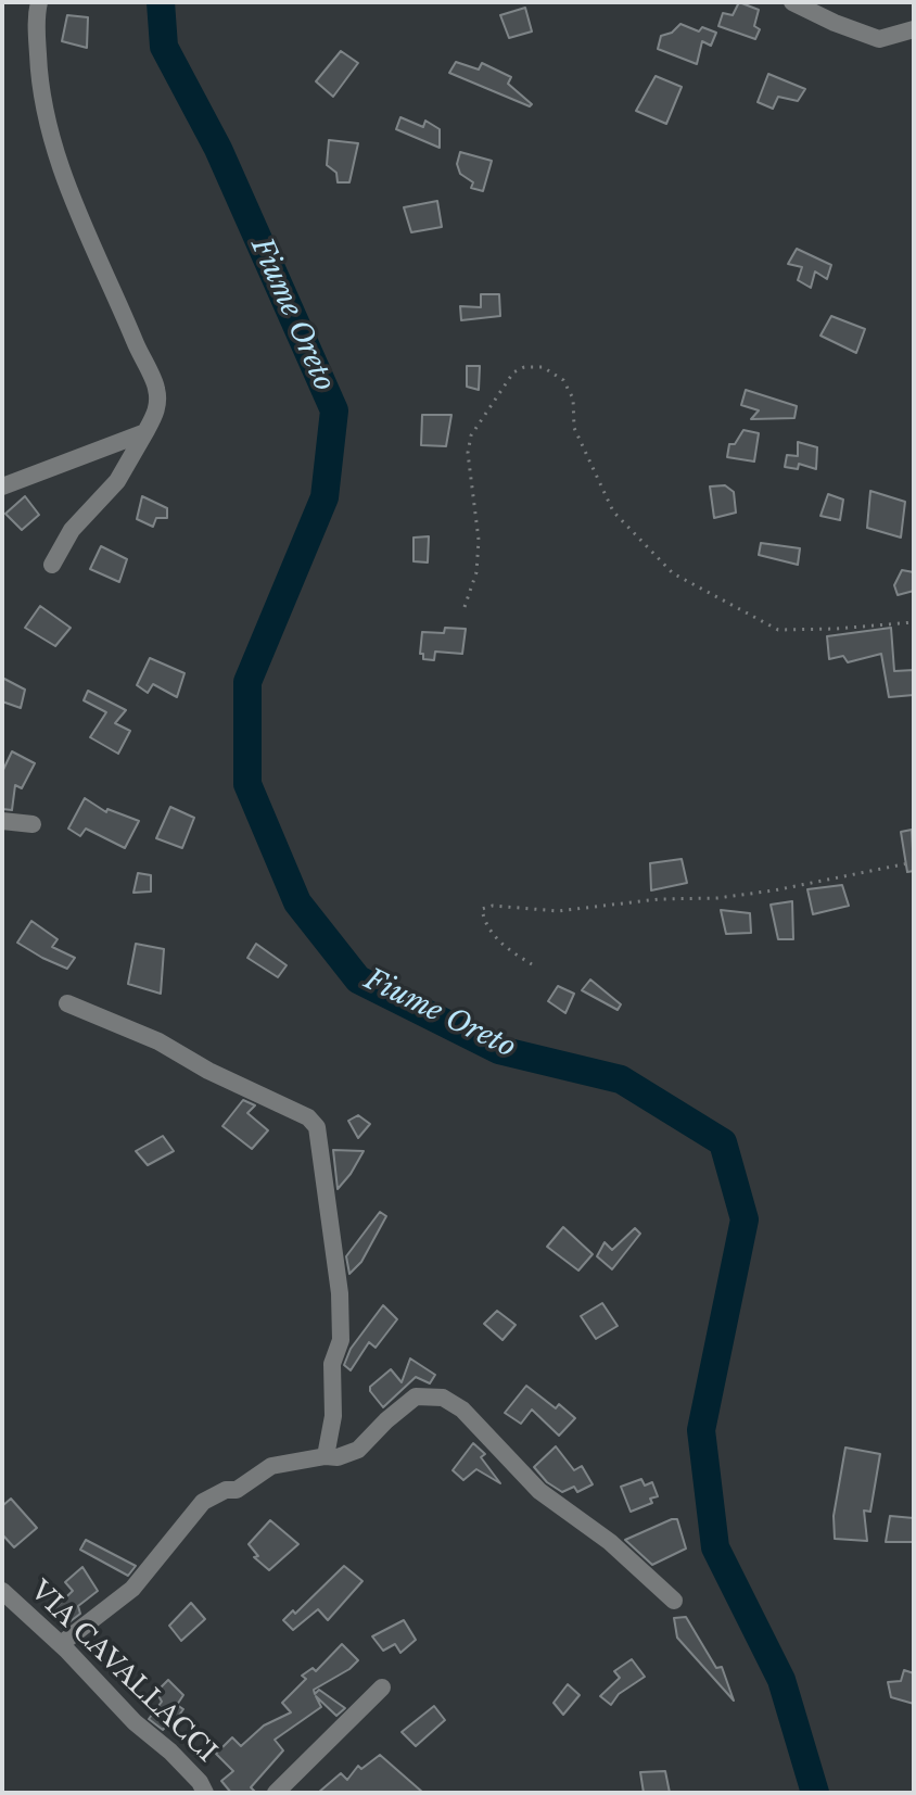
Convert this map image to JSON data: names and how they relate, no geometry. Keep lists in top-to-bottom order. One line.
{"streets":{"street":["VIA CAVALLACCI"]},"water":["Fiume Oreto"]}
